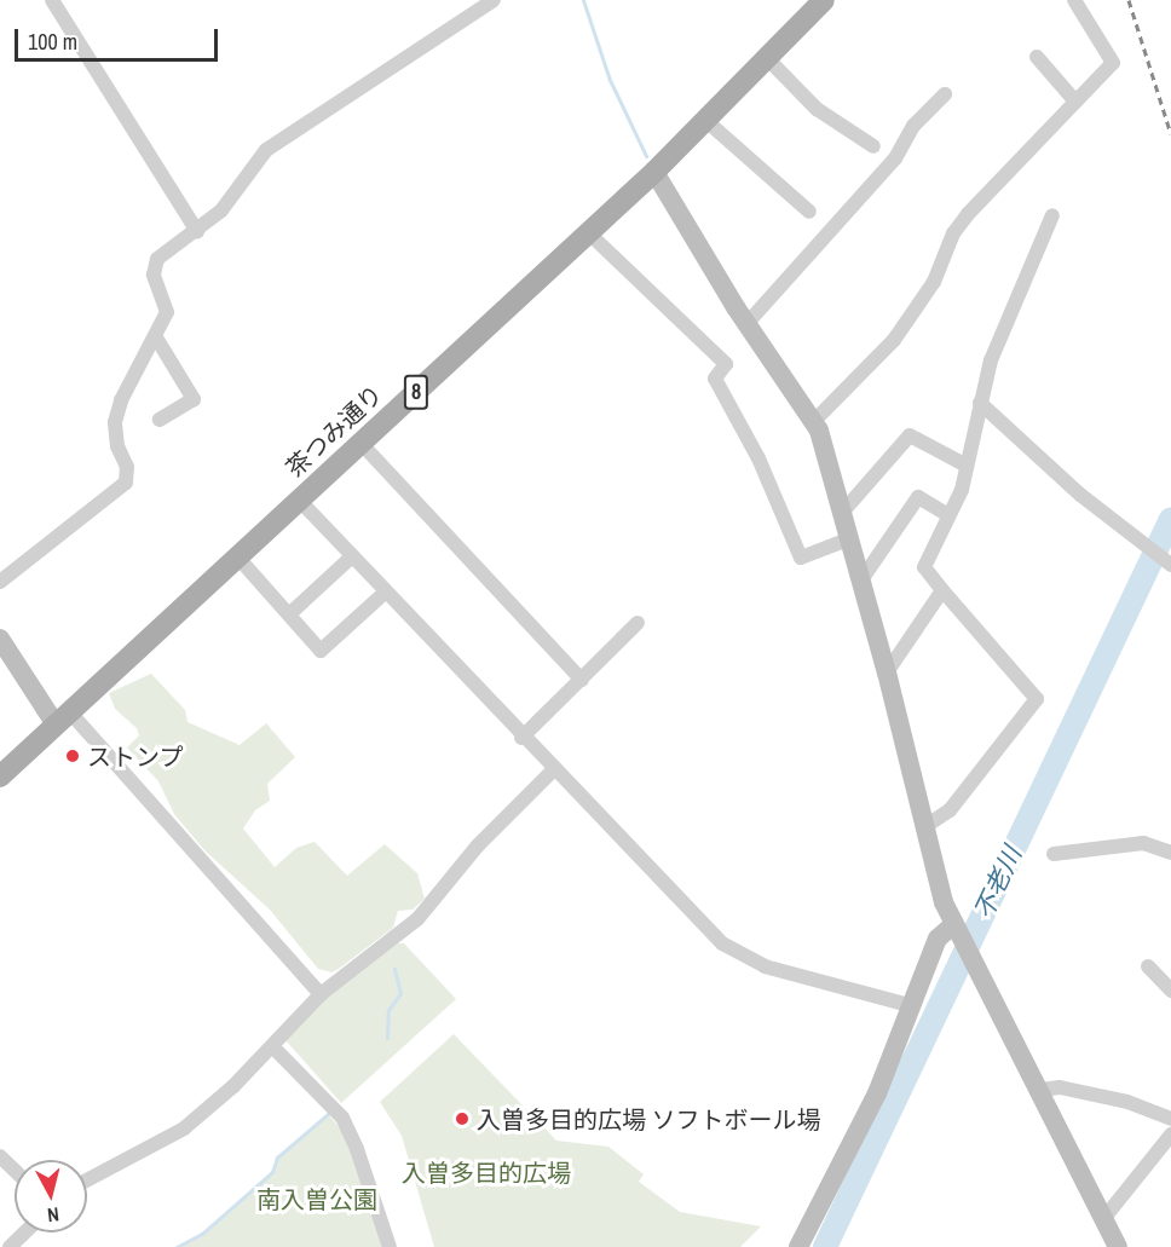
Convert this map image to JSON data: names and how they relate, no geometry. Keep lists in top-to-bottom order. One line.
{"streets":{"main road":["8","茶つみ通り"]},"water":["不老川"],"parks":["入曽多目的広場","南入曽公園"],"places":["ストンプ","入曽多目的広場 ソフトボール場"],"scale_bar":"100 m","north":"bottom"}
